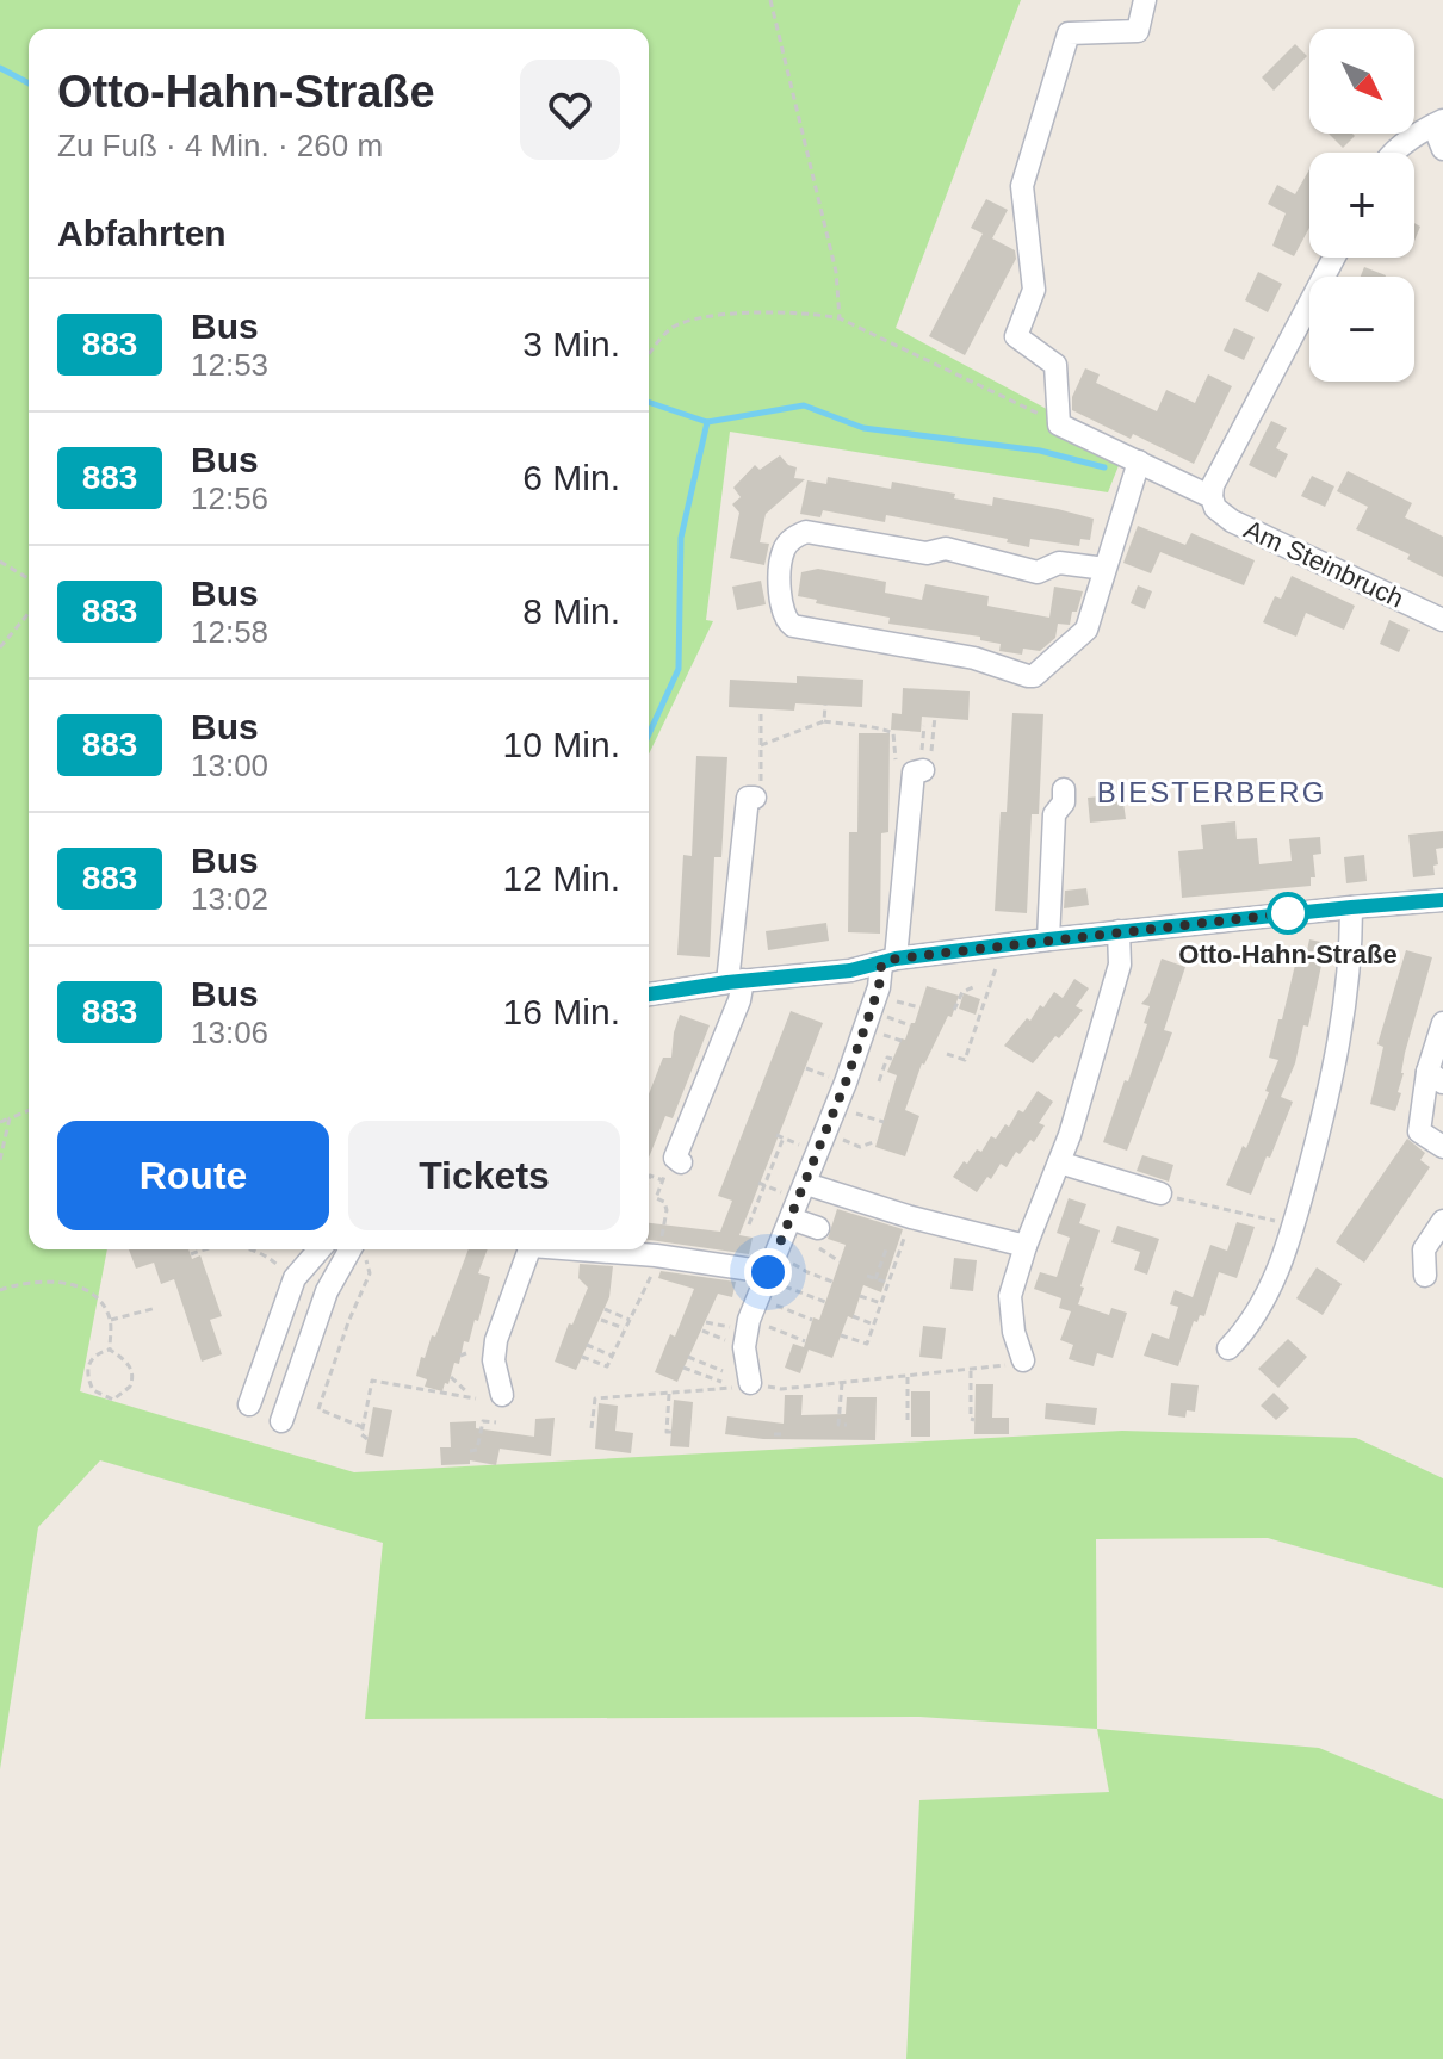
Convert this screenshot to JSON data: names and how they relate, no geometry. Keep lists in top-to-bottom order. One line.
{"streets":{"street":["Am Steinbruch"]},"districts":["BIESTERBERG"],"places":["Otto-Hahn-Straße"],"lines":["bus line 883"],"north":"bottom right","page":{"map_buttons":["+","−"],"heading":[["Otto-Hahn-Straße","Zu Fuß · 4 Min. · 260 m"],"Abfahrten"],"list":[{"mark":"883","name":"Bus","note":"12:53","value":"3 Min."},{"mark":"883","name":"Bus","note":"12:56","value":"6 Min."},{"mark":"883","name":"Bus","note":"12:58","value":"8 Min."},{"mark":"883","name":"Bus","note":"13:00","value":"10 Min."},{"mark":"883","name":"Bus","note":"13:02","value":"12 Min."},{"mark":"883","name":"Bus","note":"13:06","value":"16 Min."}],"buttons":["Route","Tickets"]}}
